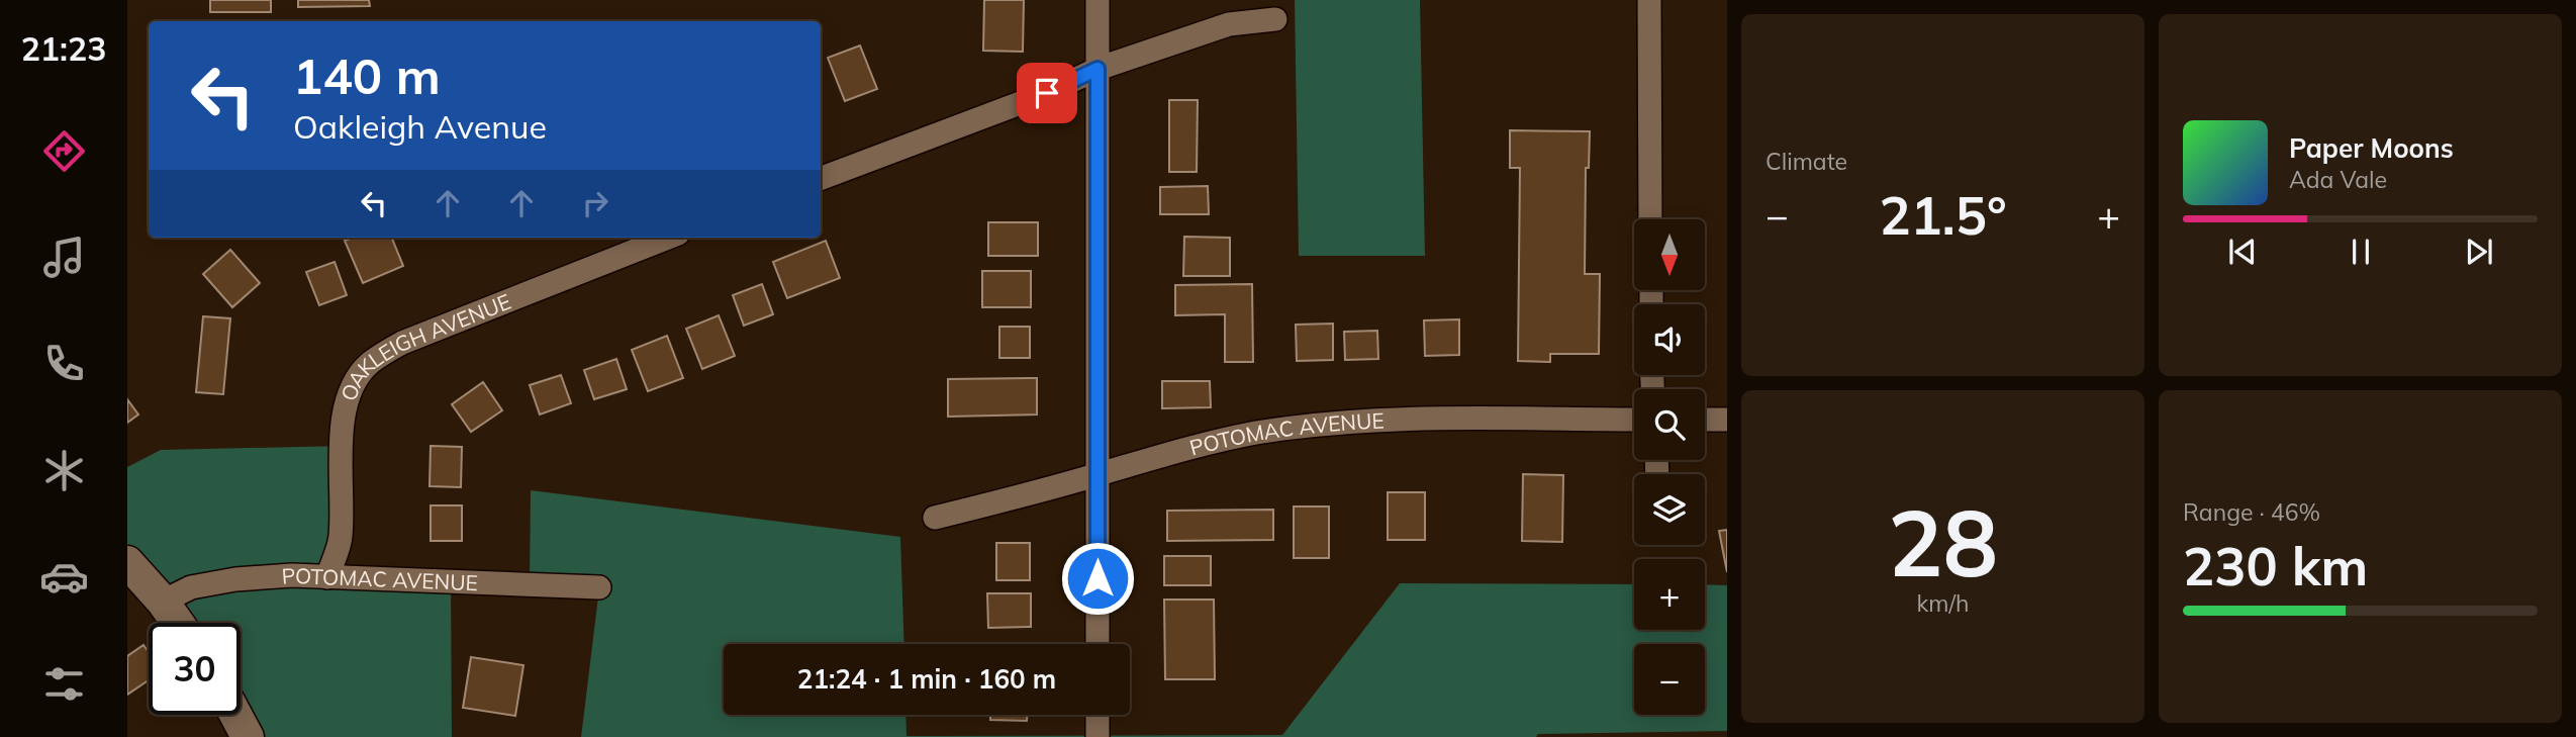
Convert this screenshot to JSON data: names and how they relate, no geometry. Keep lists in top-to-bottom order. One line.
{"streets":{"street":["OAKLEIGH AVENUE","POTOMAC AVENUE"]},"crossings":[["OAKLEIGH AVENUE","POTOMAC AVENUE"]],"north":"bottom","page":{"tabs":"21:23","tile":["Climate",["28","km/h"],["Range · 46%","230 km"]],"turn":["140 m","Oakleigh Avenue"],"song":["Paper Moons","Ada Vale"],"heat":["−","21.5°","+"],"map_buttons":["+","−"],"limit":"30","trip":"21:24 · 1 min · 160 m"}}
